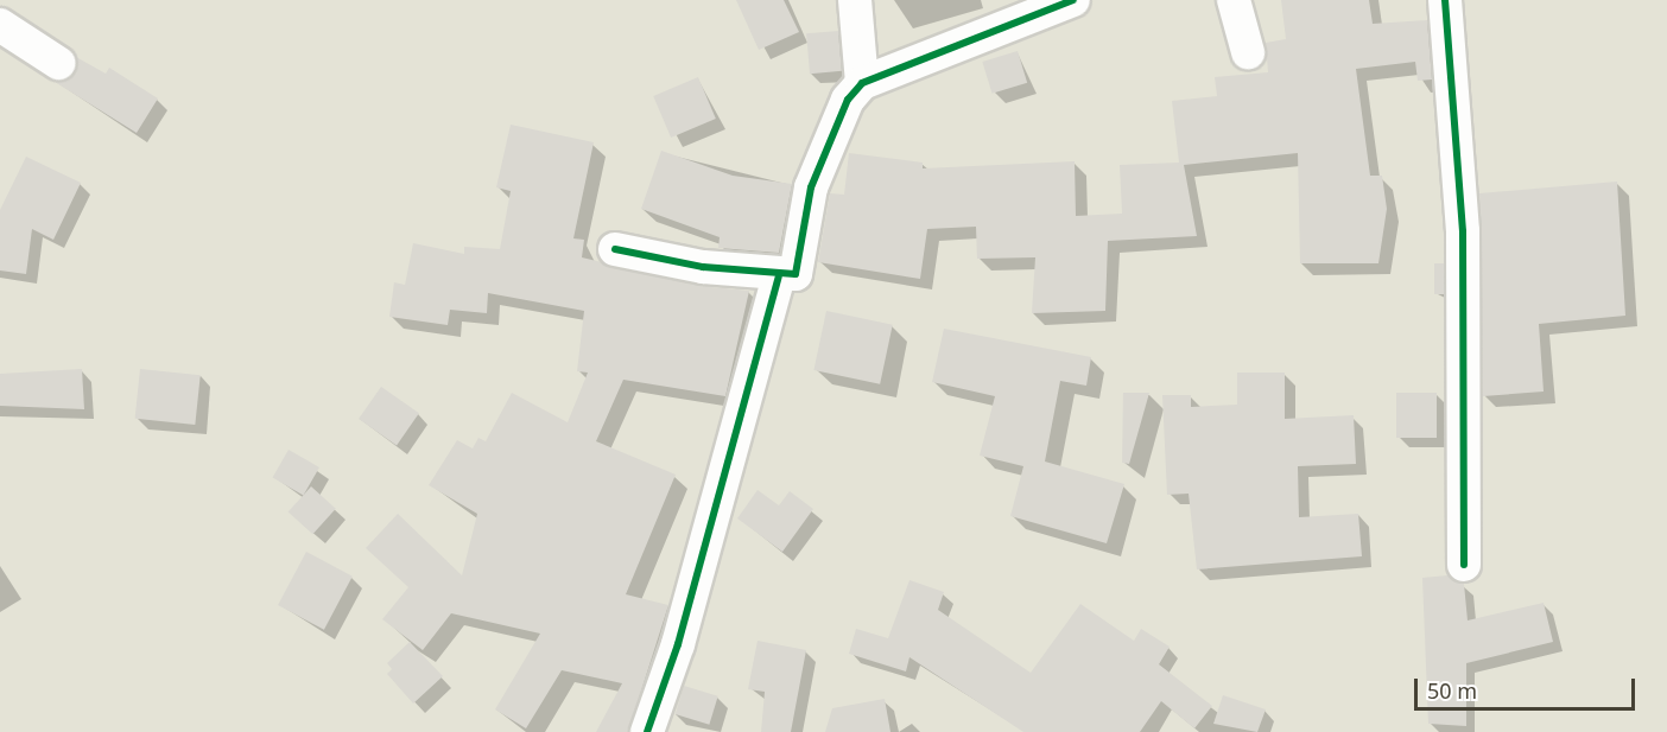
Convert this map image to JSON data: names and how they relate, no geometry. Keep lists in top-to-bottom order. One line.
{"scale_bar":"50 m"}
